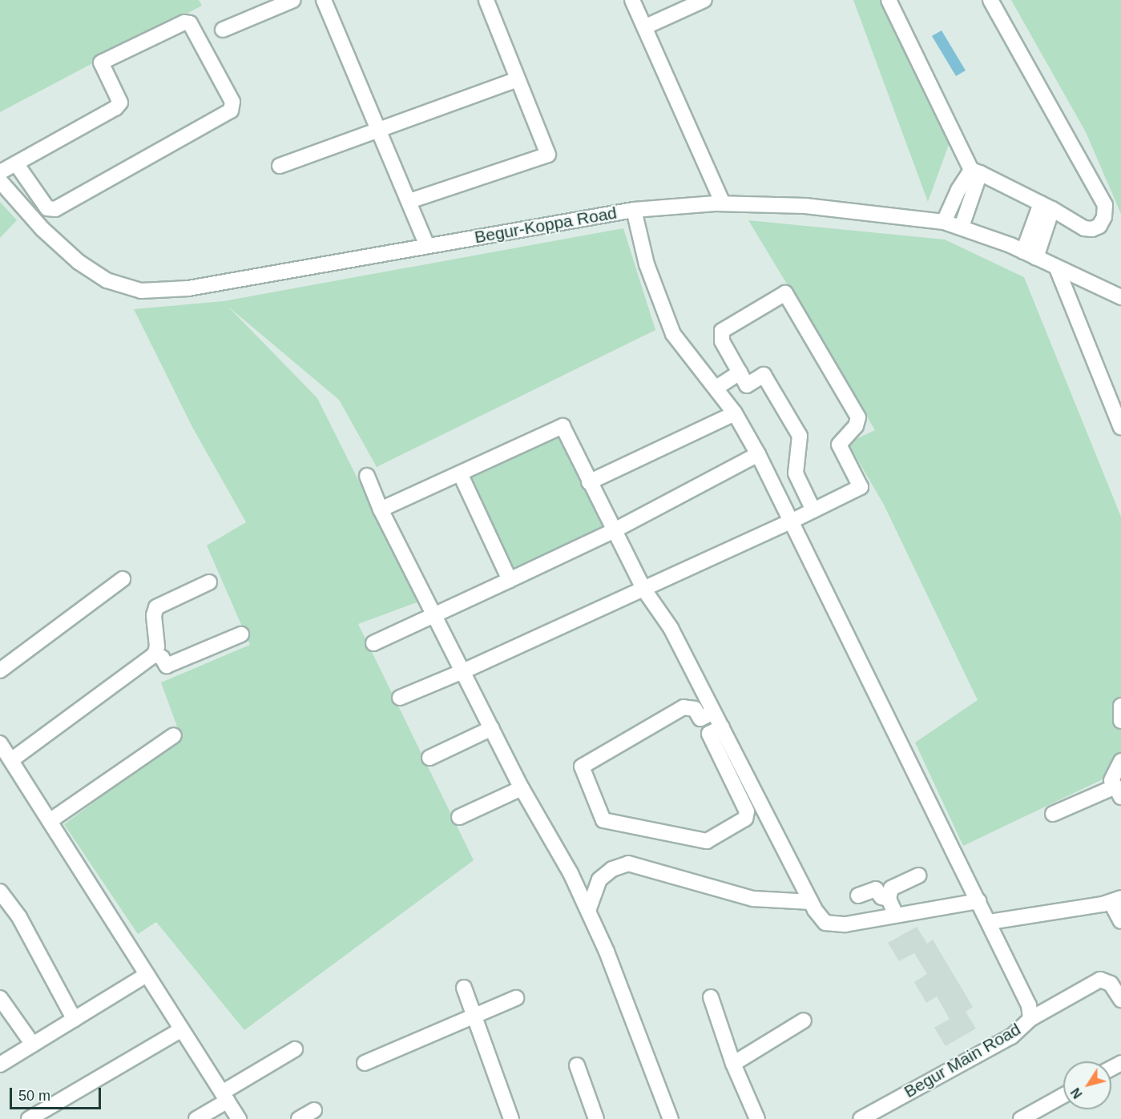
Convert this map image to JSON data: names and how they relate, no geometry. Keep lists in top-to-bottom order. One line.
{"streets":{"street":["Begur-Koppa Road","Begur Main Road"]},"crossings":[["Begur-Koppa Road","Begur Main Road"]],"scale_bar":"50 m","north":"bottom left"}
